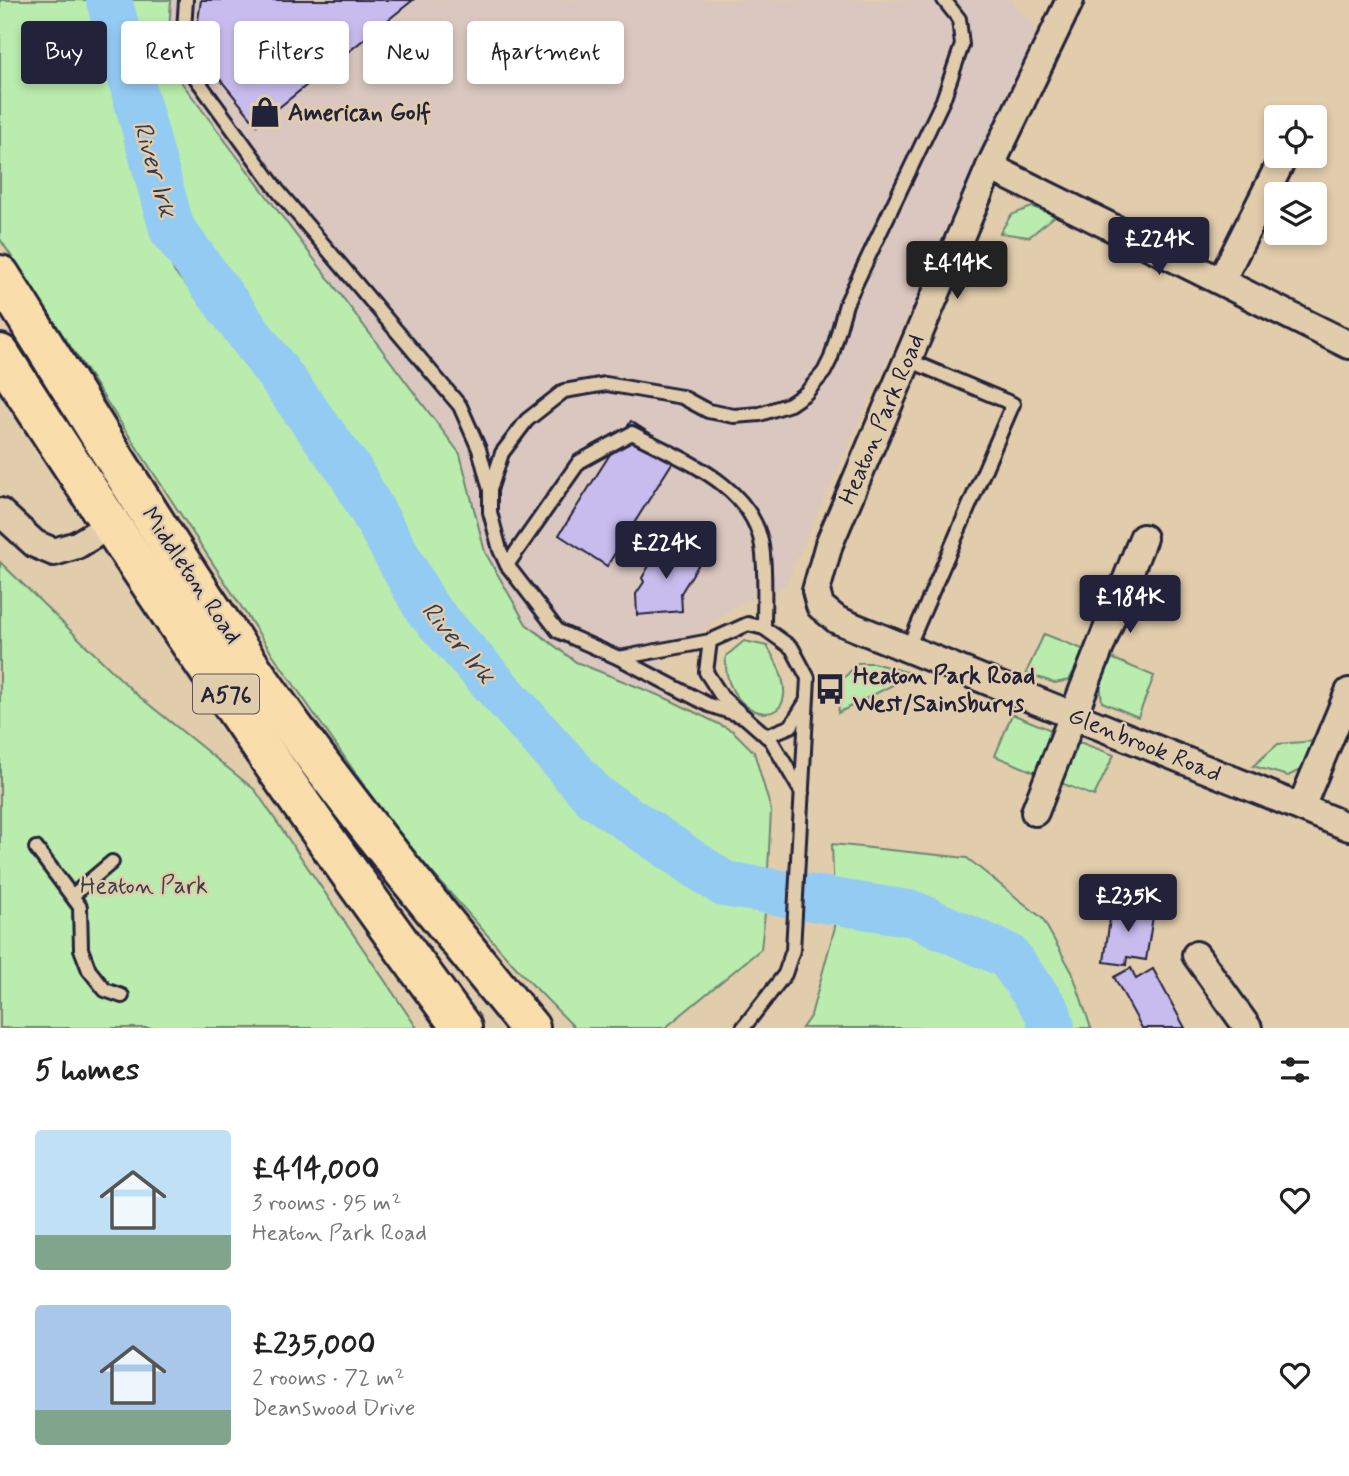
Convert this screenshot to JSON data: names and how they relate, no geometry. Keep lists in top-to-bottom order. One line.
{"streets":{"highway":["Middleton Road","A576"],"street":["Heaton Park Road","Glenbrook Road"]},"crossings":[["Heaton Park Road","Glenbrook Road"]],"water":["River Irk"],"parks":["Heaton Park"],"places":{"shop":["American Golf"],"bus stop":["Heaton Park Road West/Sainsburys"]},"page":{"chip":["Buy","Rent","Filters","New","Apartment"],"price":["£224K","£414K","£224K","£184K","£235K"],"heading":"5 homes","list":[{"name":"£414,000","note":"3 rooms · 95 m² · Heaton Park Road"},{"name":"£235,000","note":"2 rooms · 72 m² · Deanswood Drive"}]}}
